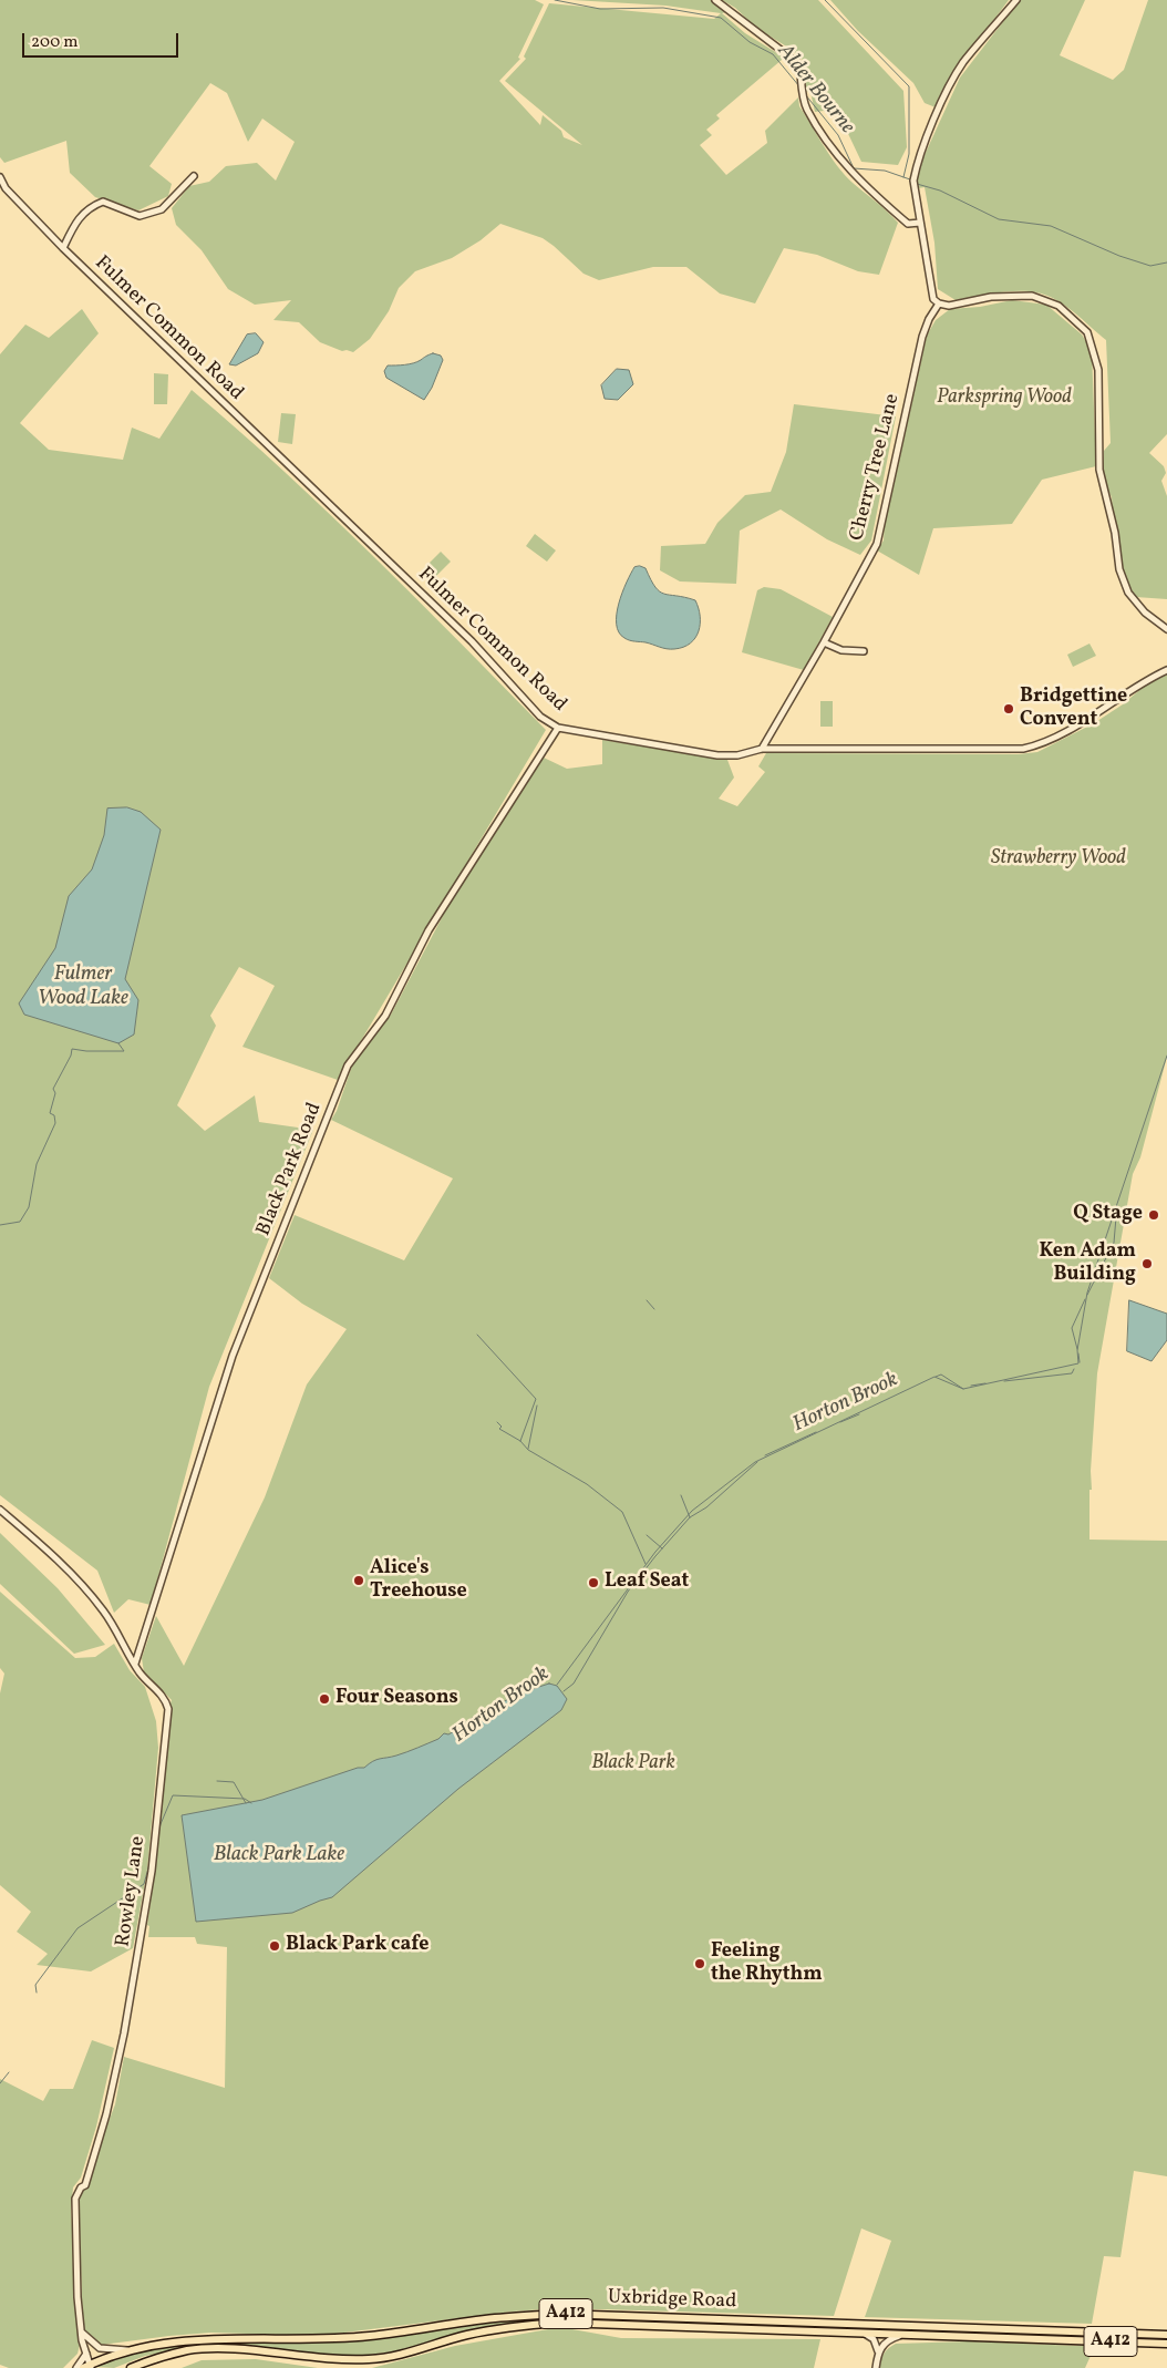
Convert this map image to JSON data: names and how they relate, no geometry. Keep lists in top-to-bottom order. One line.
{"streets":{"main road":["Uxbridge Road","A412"],"street":["Fulmer Common Road","Cherry Tree Lane","Black Park Road","Rowley Lane"]},"crossings":[["Fulmer Common Road","Cherry Tree Lane"],["Fulmer Common Road","Black Park Road"],["Black Park Road","Rowley Lane"],["Rowley Lane","Uxbridge Road"]],"water":["Alder Bourne","Fulmer Wood Lake","Horton Brook","Black Park Lake"],"parks":["Parkspring Wood","Strawberry Wood","Black Park"],"places":["Bridgettine Convent","Q Stage","Ken Adam Building","Alice's Treehouse","Leaf Seat","Four Seasons","Black Park cafe","Feeling the Rhythm"],"scale_bar":"200 m"}
